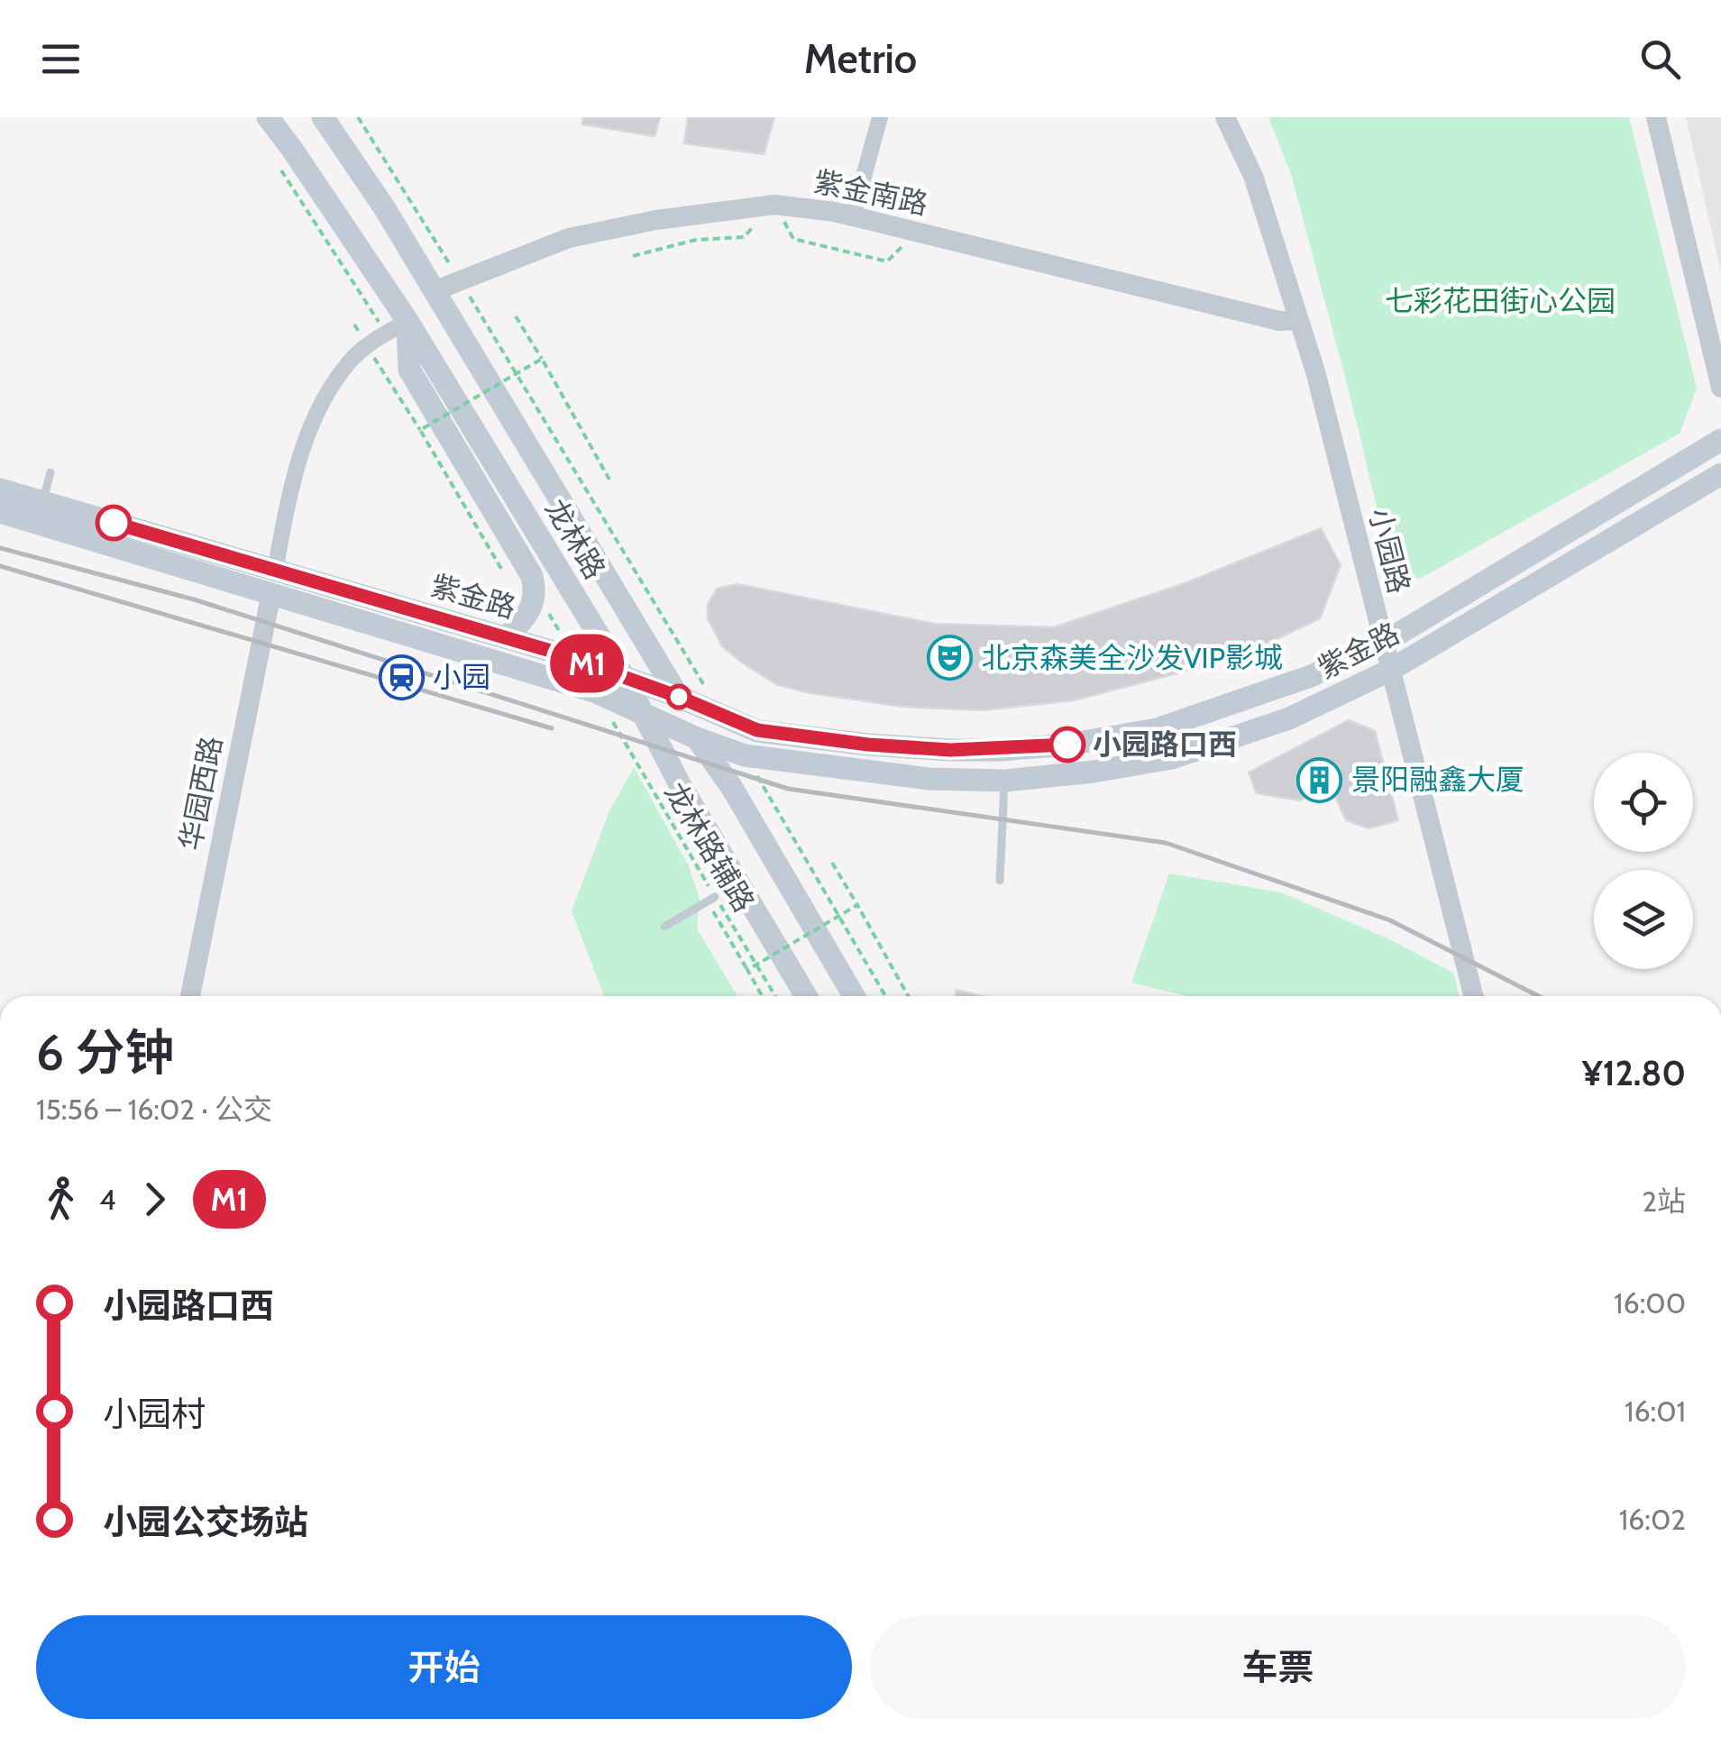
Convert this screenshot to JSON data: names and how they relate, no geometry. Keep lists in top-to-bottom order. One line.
{"streets":{"main road":["龙林路","紫金路"],"street":["紫金南路","小园路","华园西路"],"path":["龙林路辅路"]},"crossings":[["紫金南路","龙林路"],["紫金南路","小园路"],["龙林路","紫金路"],["龙林路","华园西路"],["小园路","紫金路"],["紫金路","华园西路"]],"parks":["七彩花田街心公园"],"places":{"theatre":["北京森美全沙发VIP影城"],"station":["小园"],"other":["小园路口西"],"building":["景阳融鑫大厦"]},"lines":["bus line M1"],"page":{"header":"Metrio","on_map":"M1","heading":["6 分钟","15:56 – 16:02 · 公交","¥12.80"],"legs":["4","M1","2站"],"list":[{"name":"小园路口西","value":"16:00"},{"name":"小园村","value":"16:01"},{"name":"小园公交场站","value":"16:02"}],"buttons":["开始","车票"]}}
